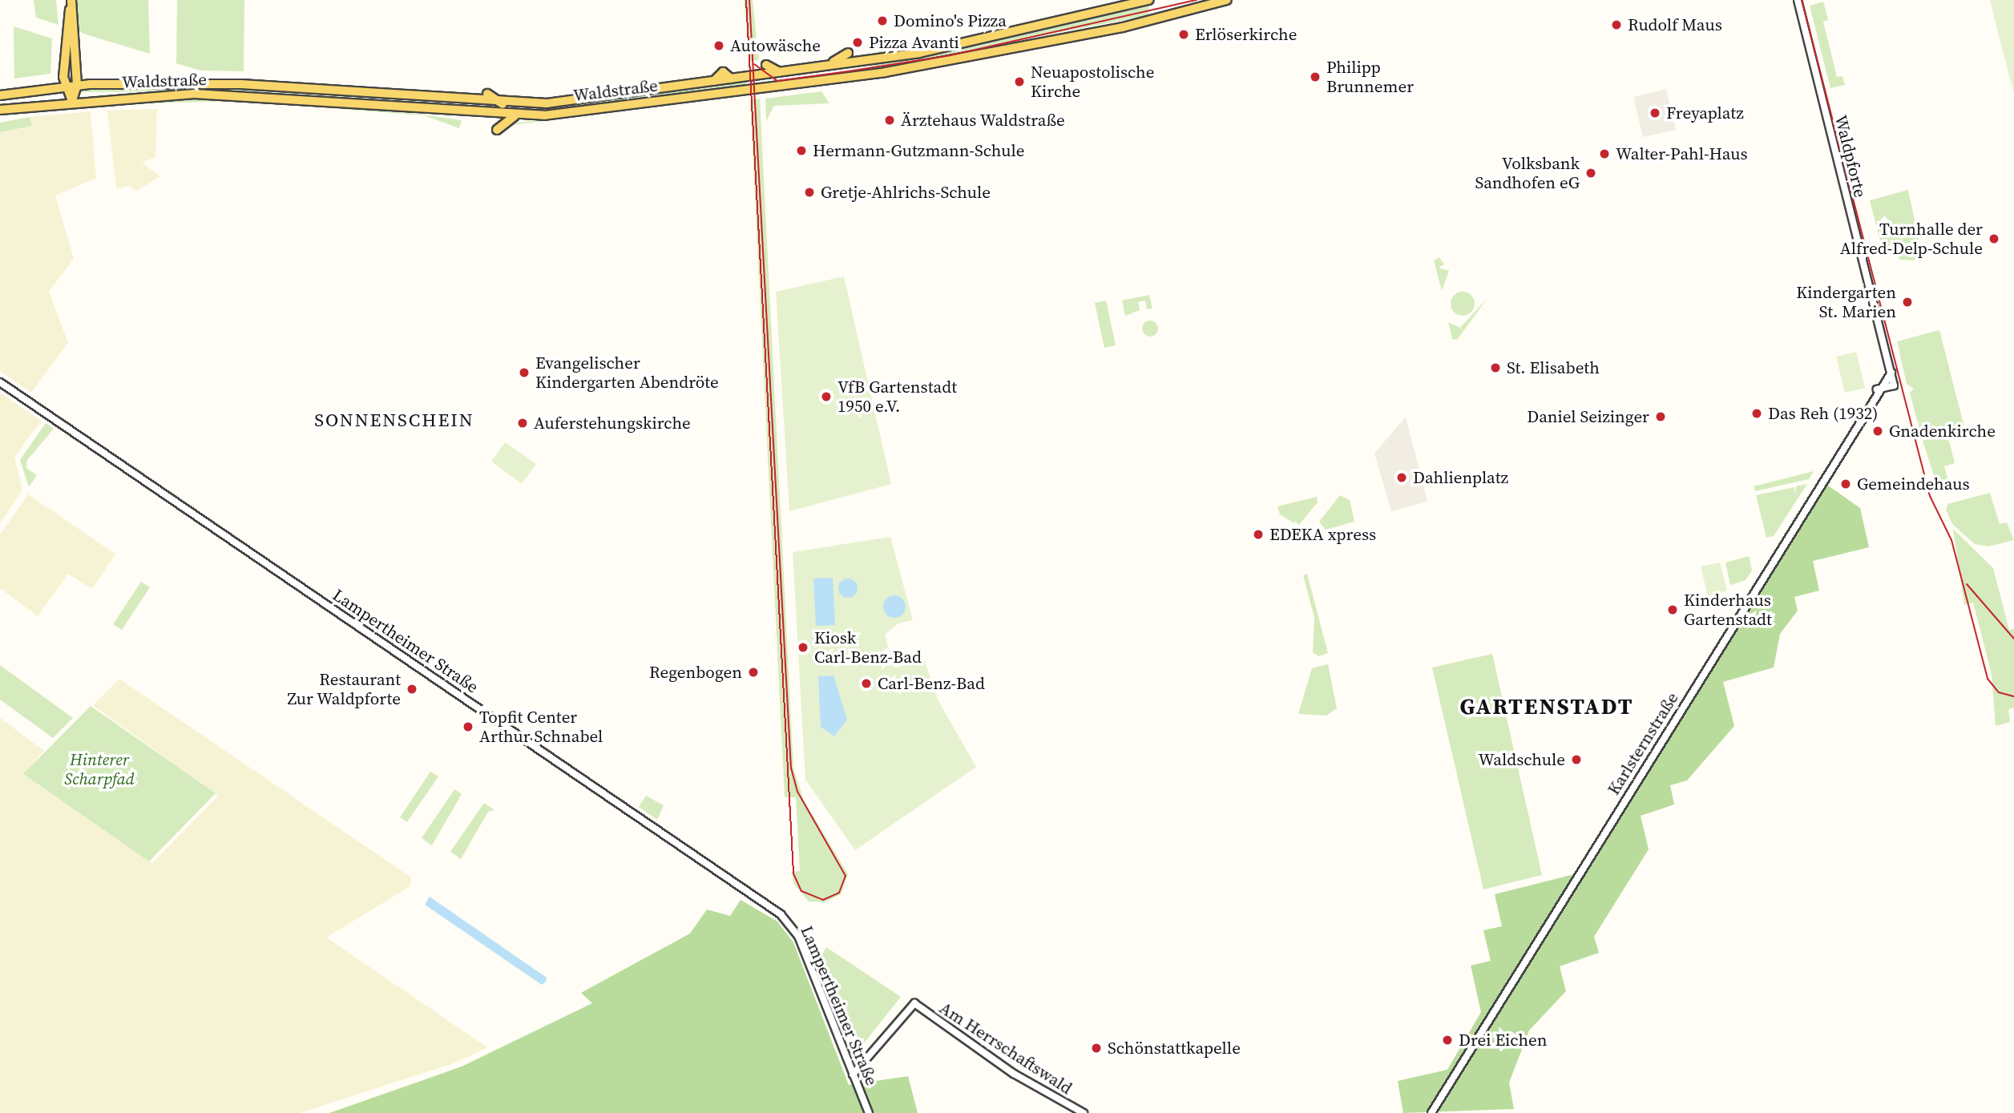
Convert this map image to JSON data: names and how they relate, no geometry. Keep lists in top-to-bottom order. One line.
{"streets":{"main road":["Waldstraße"],"street":["Waldpforte","Lampertheimer Straße","Karlsternstraße","Am Herrschaftswald"]},"crossings":[["Waldpforte","Karlsternstraße"],["Lampertheimer Straße","Am Herrschaftswald"]],"districts":["SONNENSCHEIN","GARTENSTADT"],"parks":["Hinterer Scharpfad"],"places":["Domino's Pizza","Rudolf Maus","Erlöserkirche","Pizza Avanti","Autowäsche","Philipp Brunnemer","Neuapostolische Kirche","Freyaplatz","Ärztehaus Waldstraße","Hermann-Gutzmann-Schule","Walter-Pahl-Haus","Volksbank Sandhofen eG","Gretje-Ahlrichs-Schule","Turnhalle der Alfred-Delp-Schule","Kindergarten St. Marien","St. Elisabeth","Evangelischer Kindergarten Abendröte","VfB Gartenstadt 1950 e.V.","Das Reh (1932)","Daniel Seizinger","Auferstehungskirche","Gnadenkirche","Dahlienplatz","Gemeindehaus","EDEKA xpress","Kinderhaus Gartenstadt","Kiosk Carl-Benz-Bad","Regenbogen","Carl-Benz-Bad","Restaurant Zur Waldpforte","Topfit Center Arthur Schnabel","Waldschule","Drei Eichen","Schönstattkapelle"]}
